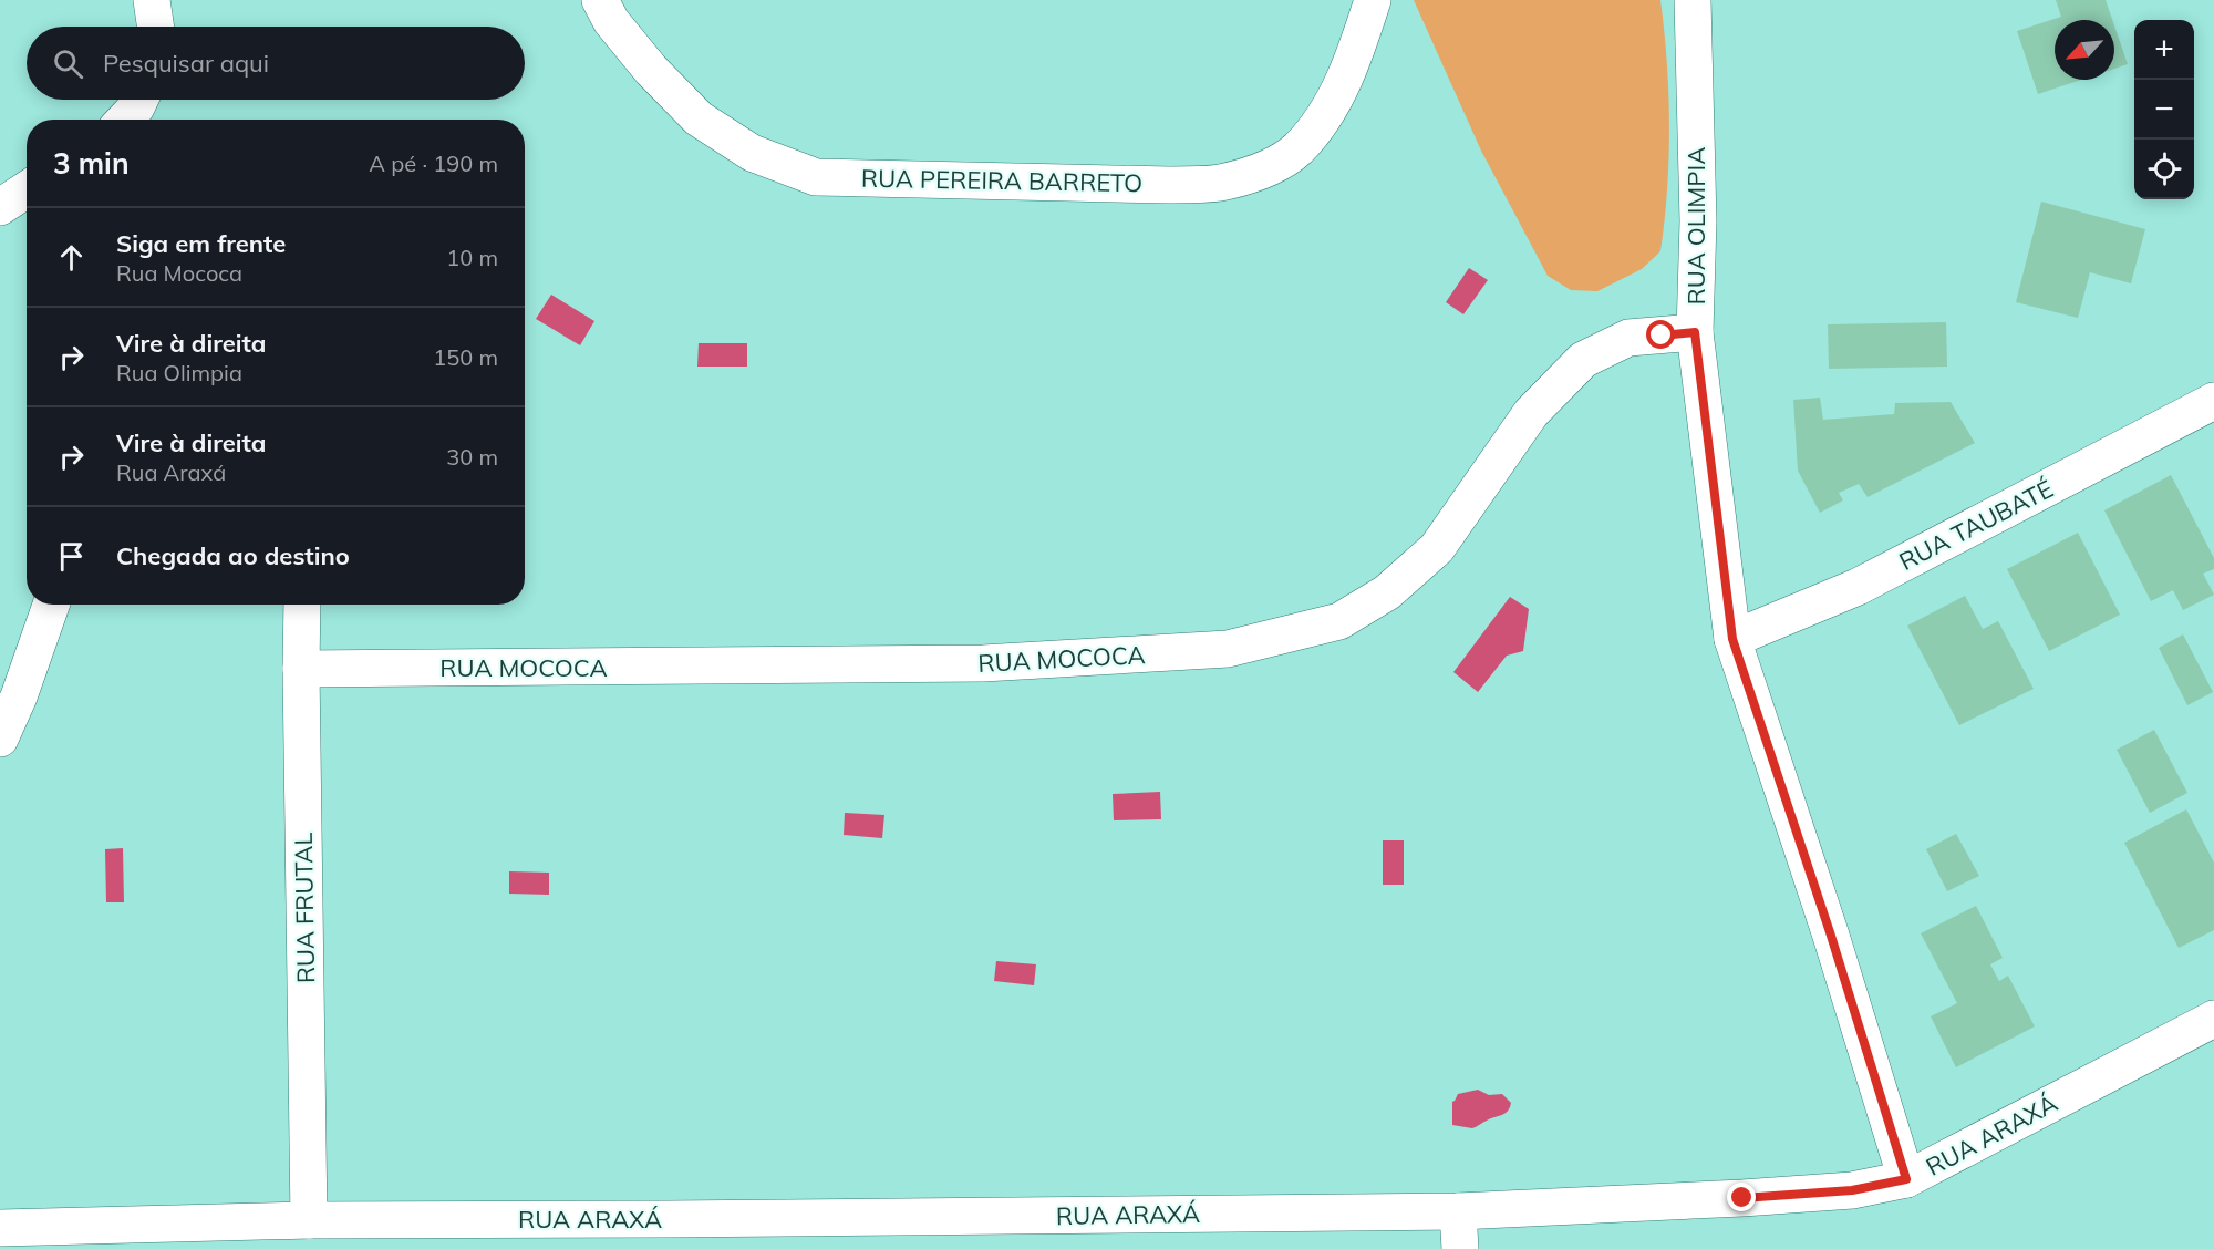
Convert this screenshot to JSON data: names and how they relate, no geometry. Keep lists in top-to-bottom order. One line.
{"streets":{"street":["RUA PEREIRA BARRETO","RUA OLIMPIA","RUA TAUBATÉ","RUA MOCOCA","RUA FRUTAL","RUA ARAXÁ"]},"crossings":[["RUA OLIMPIA","RUA TAUBATÉ"],["RUA OLIMPIA","RUA MOCOCA"],["RUA OLIMPIA","RUA ARAXÁ"],["RUA MOCOCA","RUA FRUTAL"],["RUA FRUTAL","RUA ARAXÁ"]],"north":"bottom left","page":{"map_buttons":["+","−"],"search":"Pesquisar aqui","heading":["3 min","A pé · 190 m"],"list":[["Siga em frente","Rua Mococa","10 m"],["Vire à direita","Rua Olimpia","150 m"],["Vire à direita","Rua Araxá","30 m"],"Chegada ao destino"]}}
